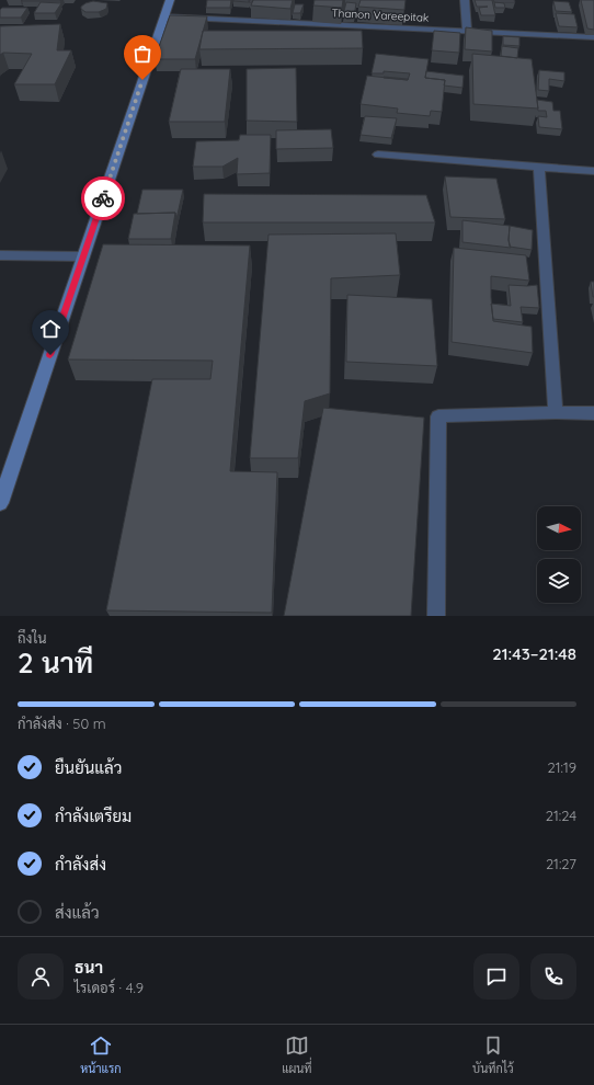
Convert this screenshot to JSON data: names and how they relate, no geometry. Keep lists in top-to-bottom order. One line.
{"streets":{"street":["Thanon Vareepitak"]},"north":"right","page":{"heading":["2 นาที","ถึงใน","21:43–21:48"],"panel":["ธนา","ไรเดอร์ · 4.9"],"bar":"กำลังส่ง · 50 m","list":[["ยืนยันแล้ว","21:19"],["กำลังเตรียม","21:24"],["กำลังส่ง","21:27"],"ส่งแล้ว"],"tabs":["หน้าแรก","แผนที่","บันทึกไว้"]}}
